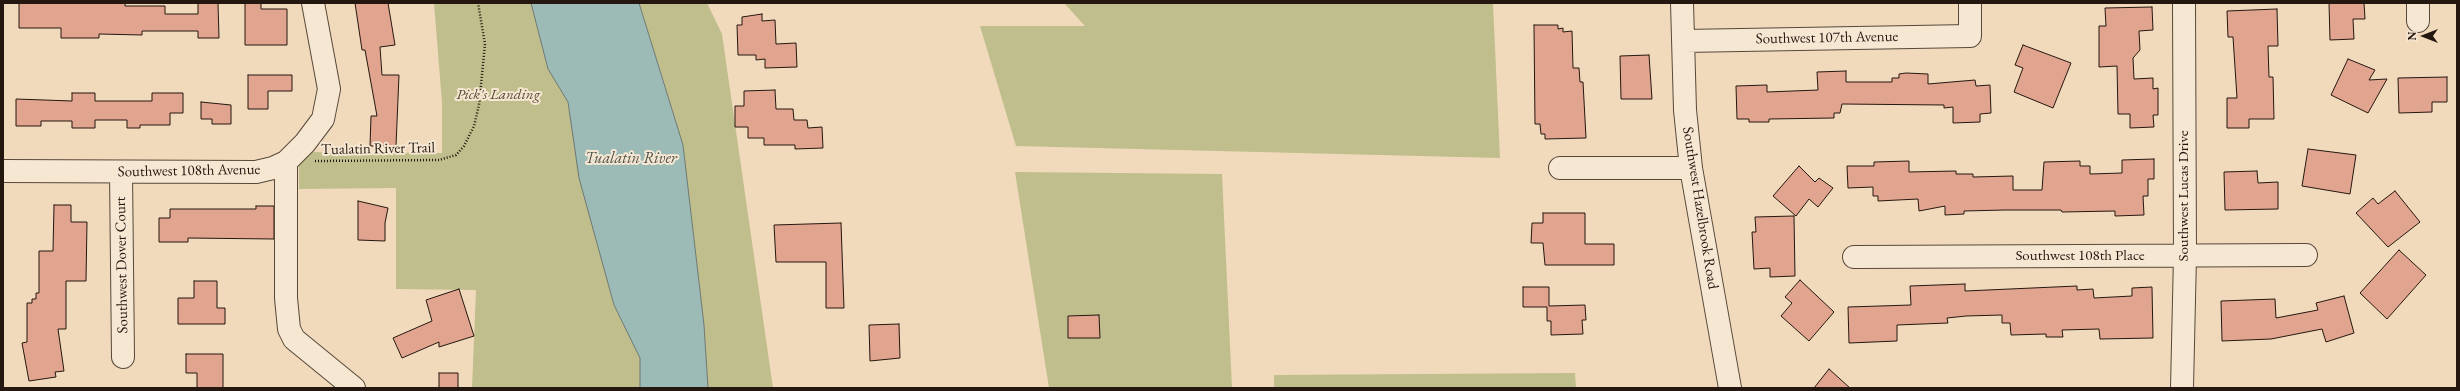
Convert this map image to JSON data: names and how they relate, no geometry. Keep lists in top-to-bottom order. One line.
{"streets":{"street":["Southwest 107th Avenue","Southwest 108th Avenue","Southwest Lucas Drive","Southwest Hazelbrook Road","Southwest 108th Place","Southwest Dover Court"],"path":["Tualatin River Trail"]},"crossings":[["Southwest 107th Avenue","Southwest Hazelbrook Road"],["Tualatin River Trail","Southwest 108th Avenue"],["Southwest 108th Avenue","Southwest Dover Court"],["Southwest Lucas Drive","Southwest 108th Place"]],"water":["Tualatin River"],"parks":["Pick's Landing"],"north":"left"}
